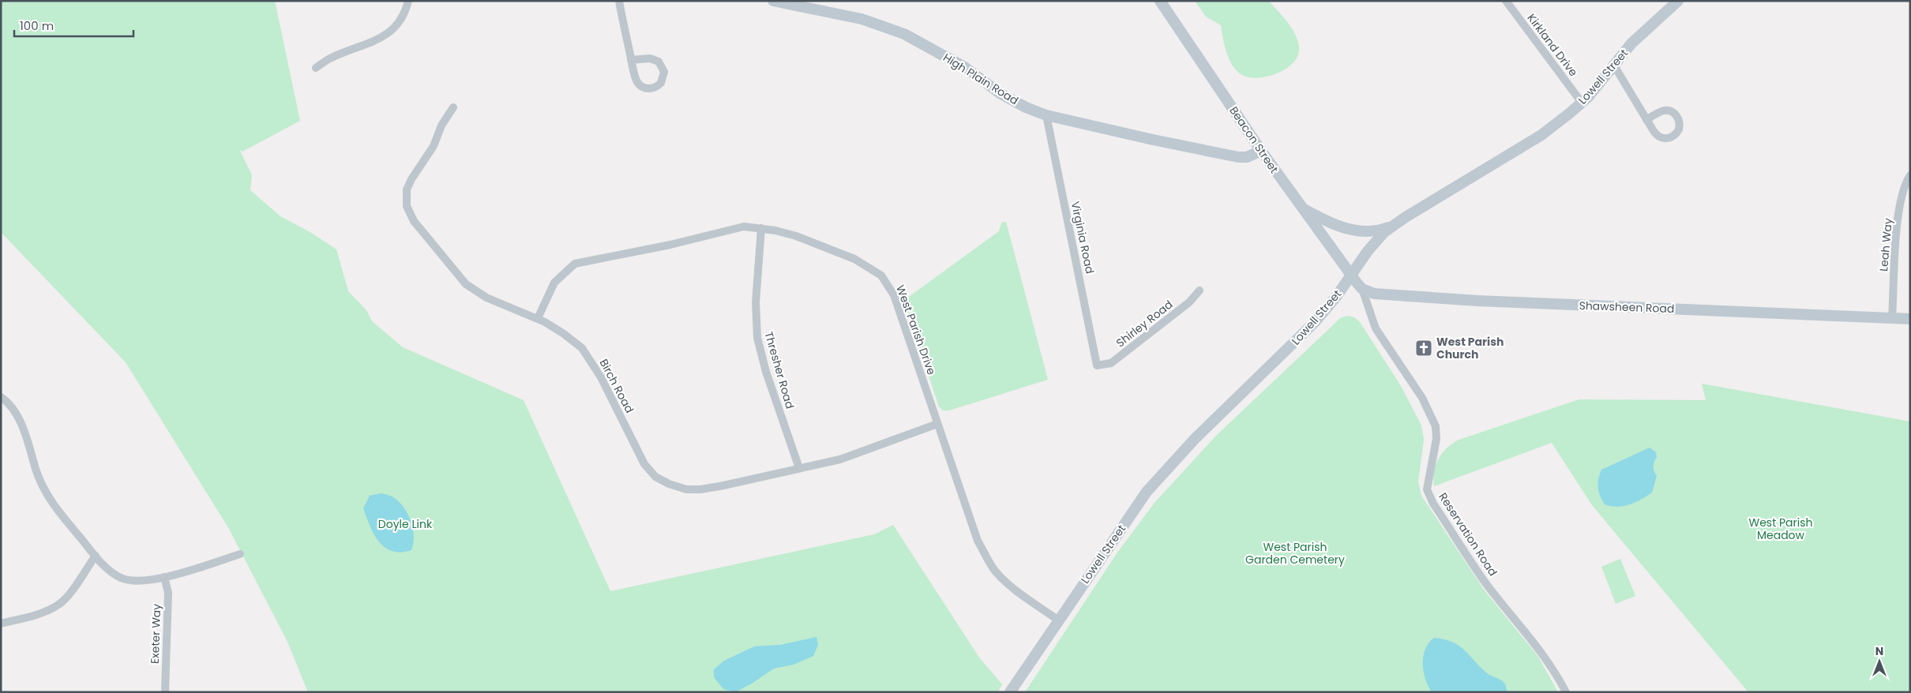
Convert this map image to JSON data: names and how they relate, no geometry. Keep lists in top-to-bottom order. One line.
{"streets":{"main road":["Lowell Street","High Plain Road","Beacon Street","Shawsheen Road"],"street":["Kirkland Drive","Virginia Road","Leah Way","Shirley Road","West Parish Drive","Thresher Road","Birch Road","Reservation Road","Exeter Way"]},"crossings":[["Kirkland Drive","Lowell Street"],["Lowell Street","Beacon Street"],["Lowell Street","West Parish Drive"],["High Plain Road","Beacon Street"],["High Plain Road","Virginia Road"],["Virginia Road","Shirley Road"],["Leah Way","Shawsheen Road"],["Shawsheen Road","Reservation Road"],["West Parish Drive","Thresher Road"],["West Parish Drive","Birch Road"],["Thresher Road","Birch Road"]],"parks":["West Parish Meadow","Doyle Link","West Parish Garden Cemetery"],"places":{"church":["West Parish Church"]},"scale_bar":"100 m","north":"top"}
